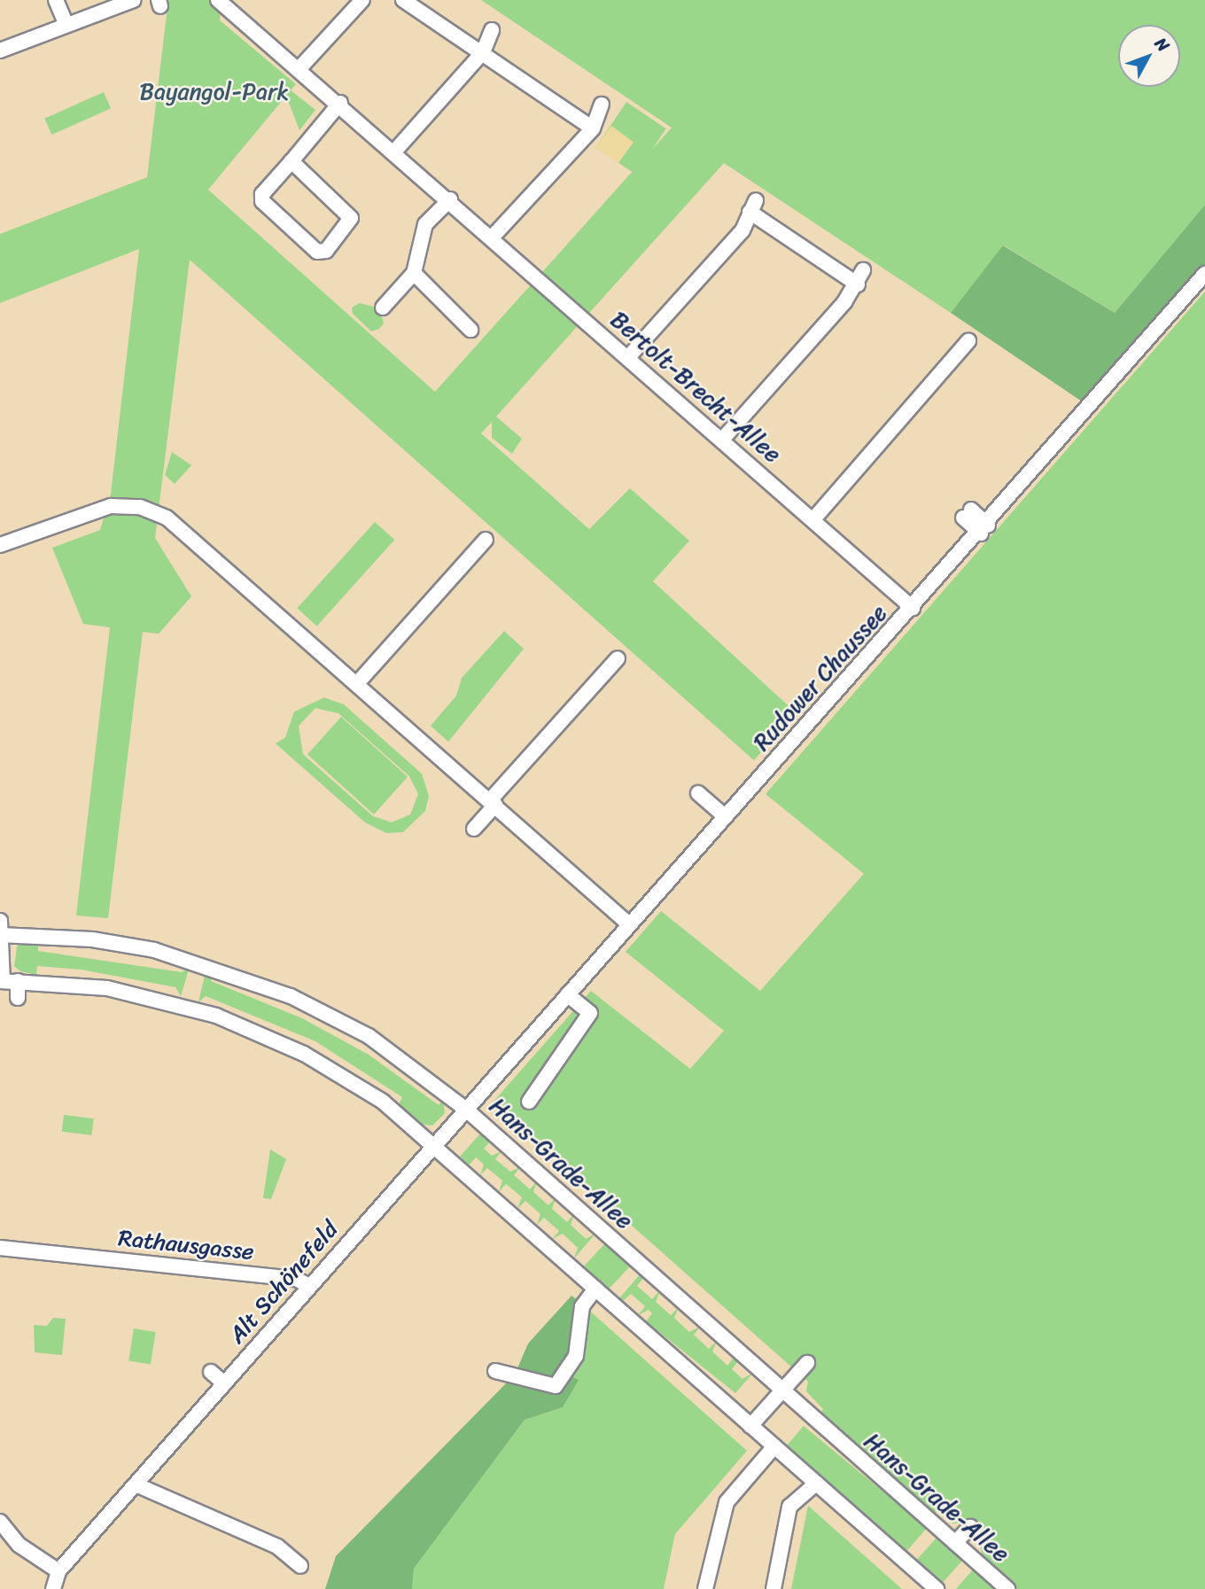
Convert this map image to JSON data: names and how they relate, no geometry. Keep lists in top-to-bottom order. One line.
{"streets":{"street":["Bertolt-Brecht-Allee","Rudower Chaussee","Hans-Grade-Allee","Rathausgasse","Alt Schönefeld"]},"crossings":[["Bertolt-Brecht-Allee","Rudower Chaussee"],["Rudower Chaussee","Hans-Grade-Allee"],["Rudower Chaussee","Alt Schönefeld"],["Hans-Grade-Allee","Alt Schönefeld"],["Rathausgasse","Alt Schönefeld"]],"parks":["Bayangol-Park"],"north":"top right"}
